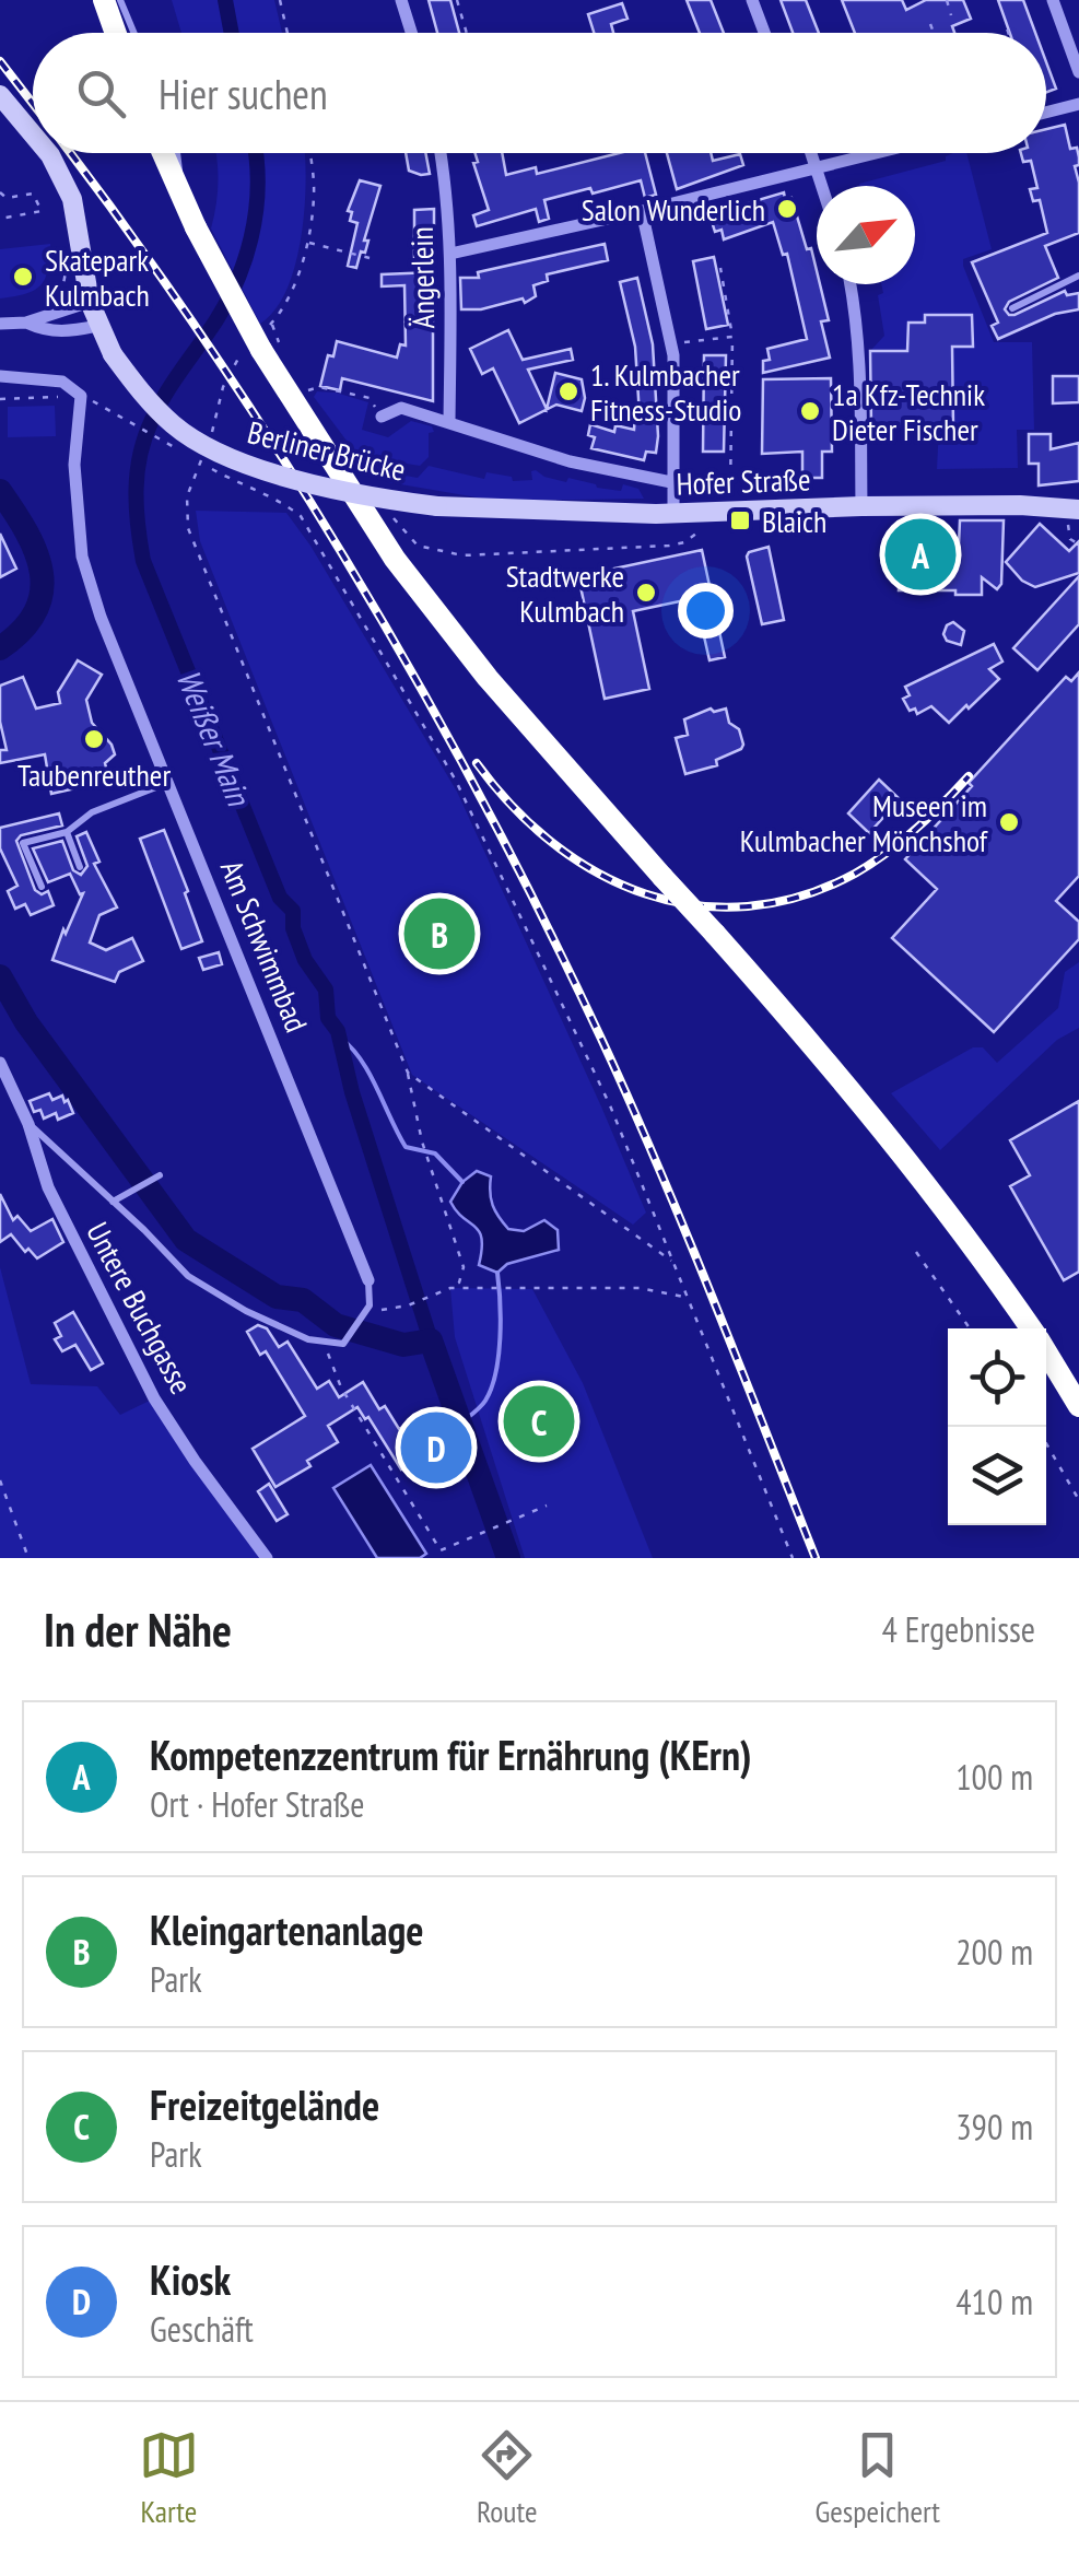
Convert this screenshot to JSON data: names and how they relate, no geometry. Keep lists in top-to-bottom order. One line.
{"streets":{"street":["Ängerlein","Berliner Brücke","Hofer Straße","Am Schwimmbad","Untere Buchgasse"]},"crossings":[["Ängerlein","Hofer Straße"],["Berliner Brücke","Hofer Straße"]],"water":["Weißer Main"],"places":{"other":["Salon Wunderlich","Skatepark Kulmbach","1. Kulmbacher Fitness-Studio","1a Kfz-Technik Dieter Fischer","Stadtwerke Kulmbach","Taubenreuther","Museen im Kulmbacher Mönchshof"],"transit":["Blaich"]},"north":"top right","page":{"search":"Hier suchen","pins":["A","B","C","D"],"heading":["In der Nähe","4 Ergebnisse"],"list":[{"mark":"A","name":"Kompetenzzentrum für Ernährung (KErn)","note":"Ort · Hofer Straße","value":"100 m"},{"mark":"B","name":"Kleingartenanlage","note":"Park","value":"200 m"},{"mark":"C","name":"Freizeitgelände","note":"Park","value":"390 m"},{"mark":"D","name":"Kiosk","note":"Geschäft","value":"410 m"}],"nav":["Karte","Route","Gespeichert"]}}
